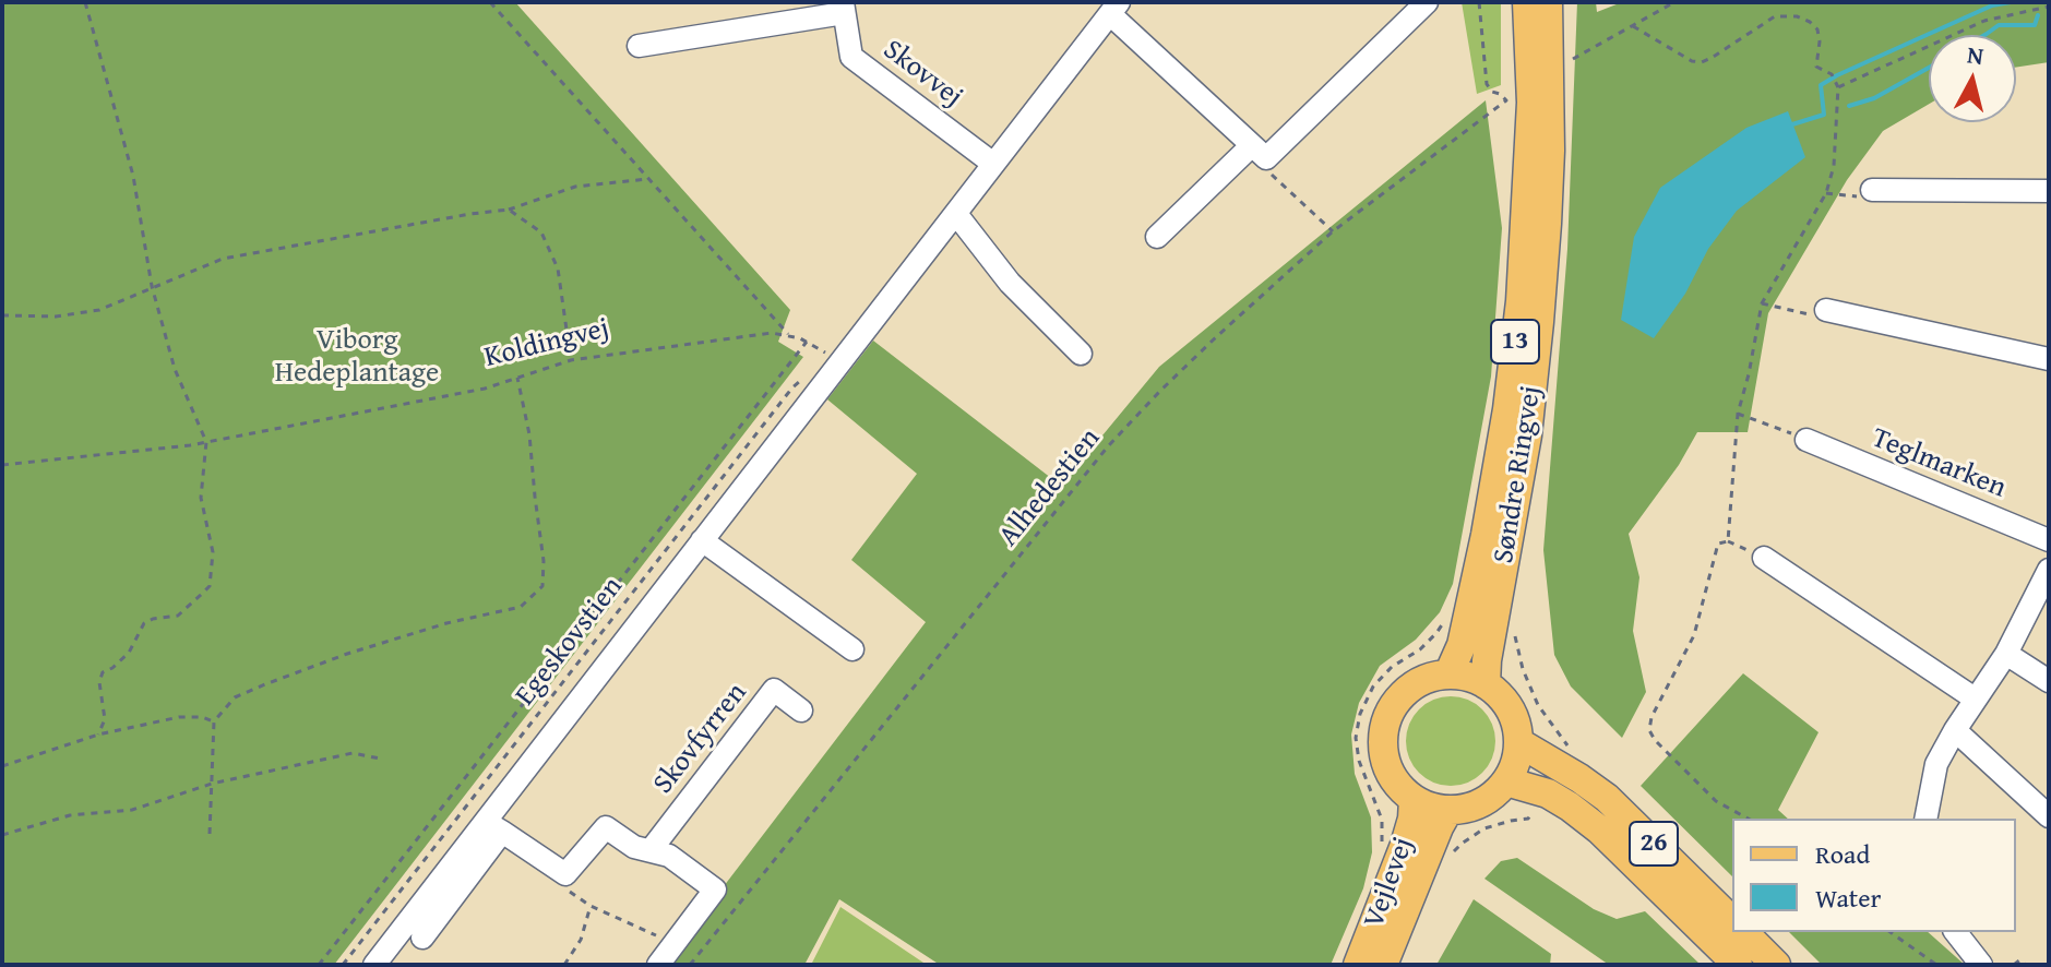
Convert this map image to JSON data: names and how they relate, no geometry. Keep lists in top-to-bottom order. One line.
{"streets":{"main road":["13","Søndre Ringvej","26","Vejlevej"],"street":["Skovvej","Teglmarken","Skovfyrren"],"path":["Koldingvej","Alhedestien","Egeskovstien"]},"crossings":[["Søndre Ringvej","26"],["Søndre Ringvej","Vejlevej"],["26","Vejlevej"]],"parks":["Viborg Hedeplantage"],"legend":["Road","Water"],"north":"top"}
